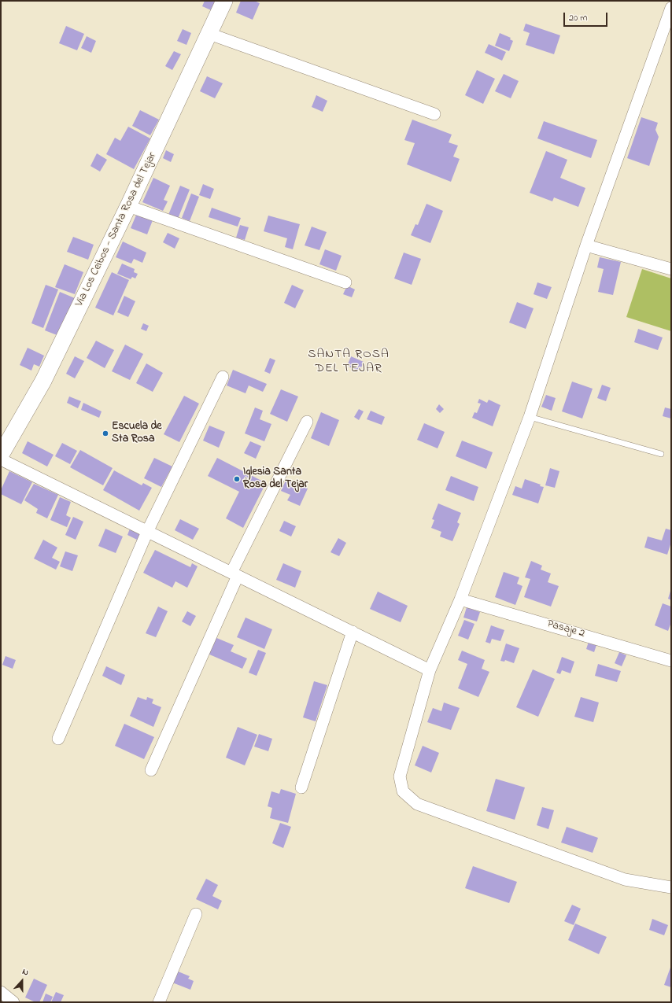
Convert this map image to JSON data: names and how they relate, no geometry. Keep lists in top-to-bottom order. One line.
{"streets":{"main road":["Via Los Ceibos - Santa Rosa del Tejar"],"street":["Pasaje 2"]},"districts":["SANTA ROSA DEL TEJAR"],"places":["Escuela de Sta Rosa","Iglesia Santa Rosa del Tejar"],"scale_bar":"20 m","north":"top"}
